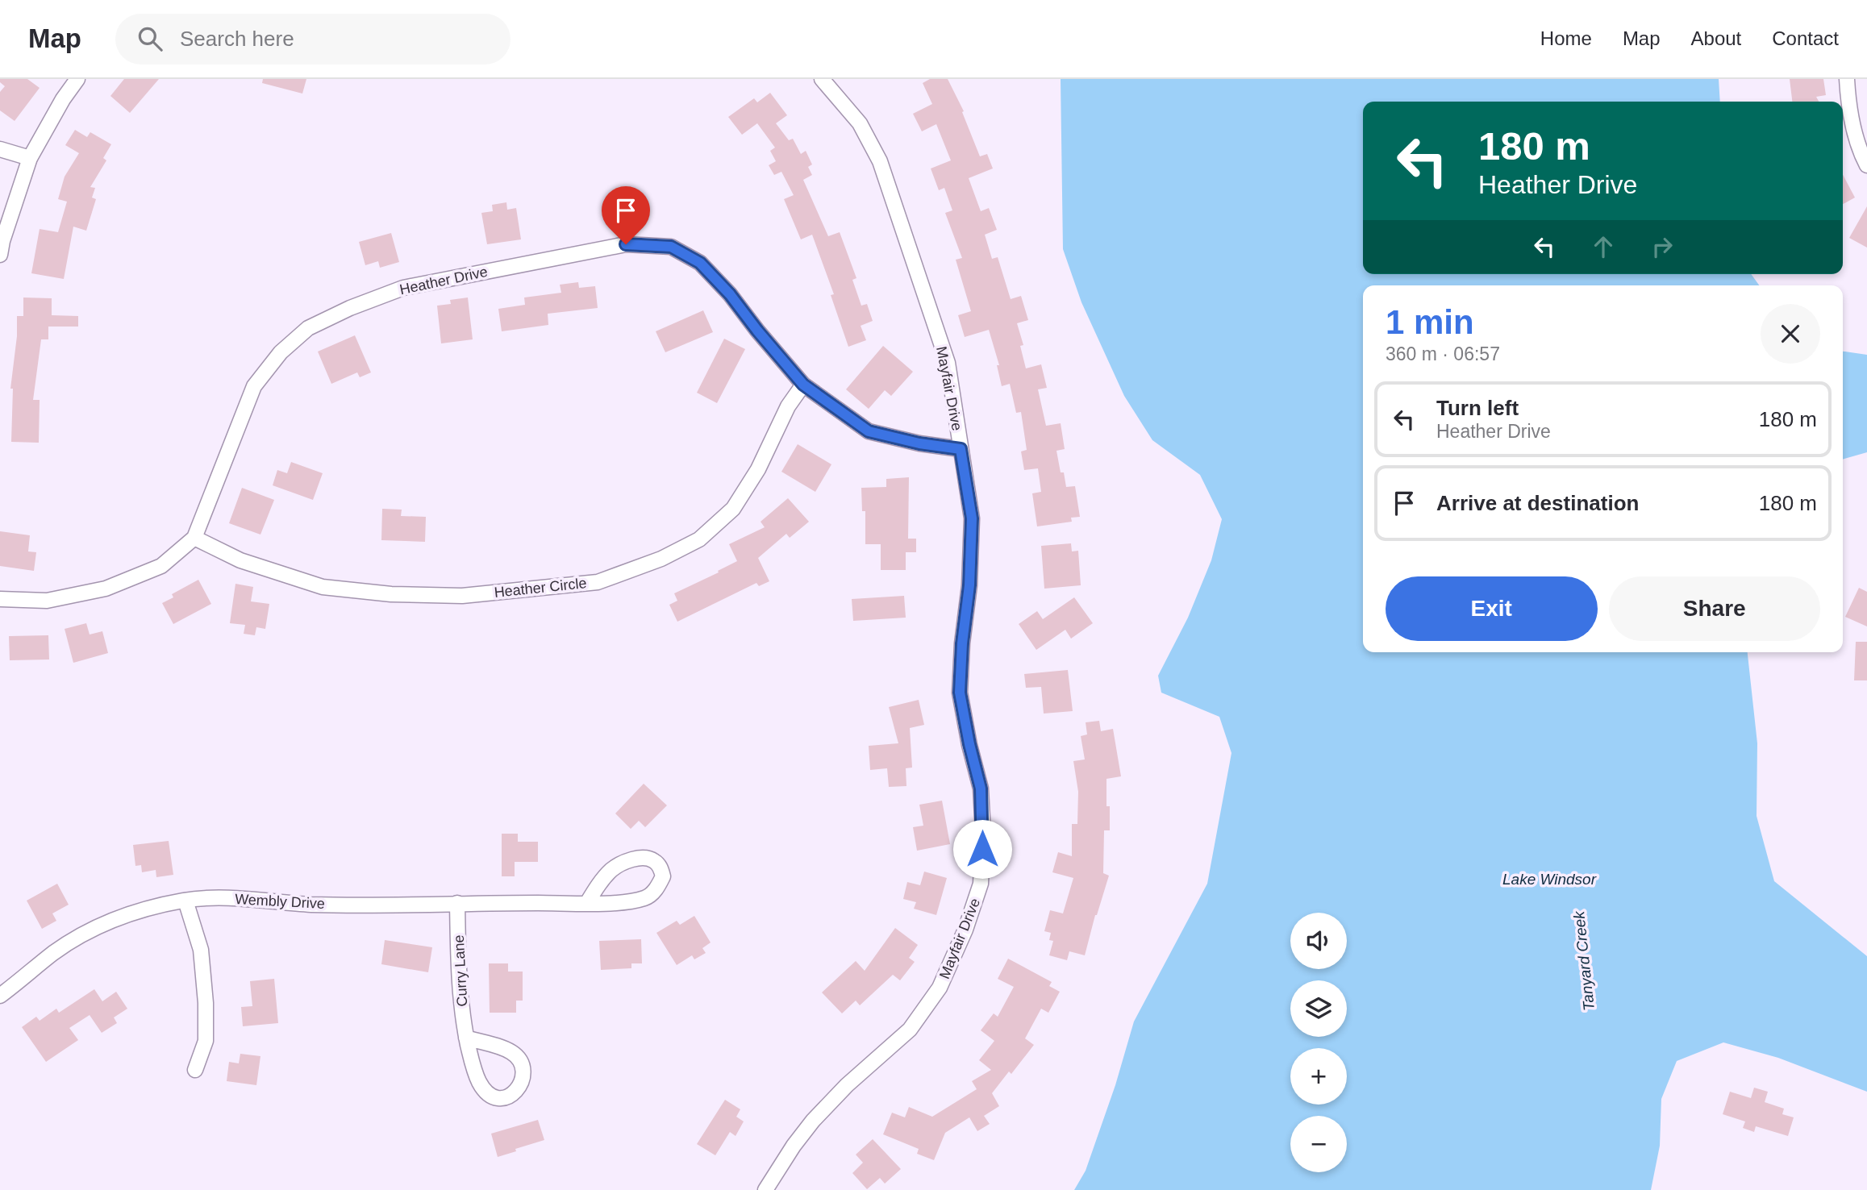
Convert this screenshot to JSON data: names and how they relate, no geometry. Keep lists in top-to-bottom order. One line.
{"streets":{"street":["Heather Drive","Mayfair Drive","Heather Circle","Wembly Drive","Curry Lane"]},"crossings":[["Heather Drive","Mayfair Drive"],["Heather Drive","Heather Circle"],["Wembly Drive","Curry Lane"]],"water":["Lake Windsor","Tanyard Creek"],"page":{"header":"Map","search":"Search here","nav":["Home","Map","About","Contact"],"turn":["180 m","Heather Drive"],"heading":["1 min","360 m · 06:57"],"list":[{"name":"Turn left","note":"Heather Drive","value":"180 m"},{"name":"Arrive at destination","value":"180 m"}],"buttons":["Exit","Share"],"map_buttons":["+","−"]}}
